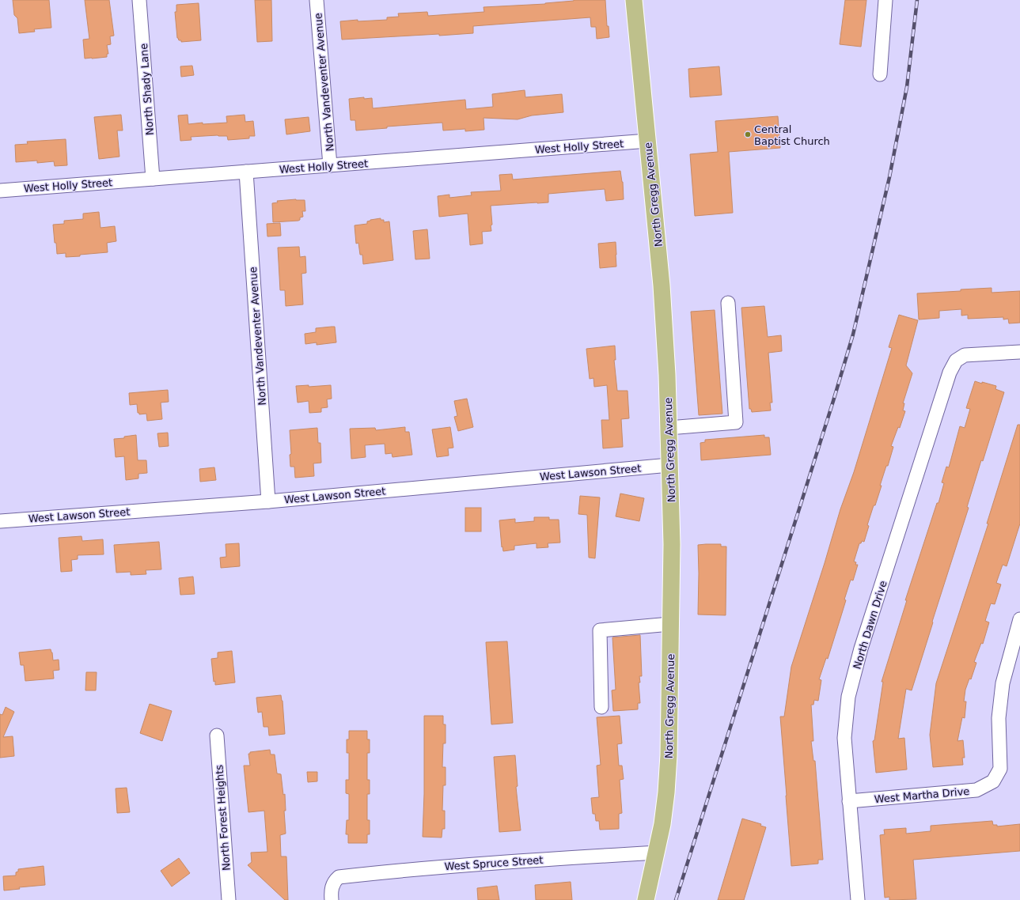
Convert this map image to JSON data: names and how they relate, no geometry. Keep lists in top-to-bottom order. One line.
{"streets":{"main road":["North Gregg Avenue"],"street":["North Vandeventer Avenue","North Shady Lane","West Holly Street","West Lawson Street","North Dawn Drive","West Martha Drive","North Forest Heights","West Spruce Street"]},"crossings":[["North Vandeventer Avenue","West Holly Street"],["North Vandeventer Avenue","West Lawson Street"],["North Shady Lane","West Holly Street"],["West Holly Street","North Gregg Avenue"],["North Gregg Avenue","West Lawson Street"],["North Gregg Avenue","West Spruce Street"],["North Dawn Drive","West Martha Drive"]],"places":["Central Baptist Church"]}
